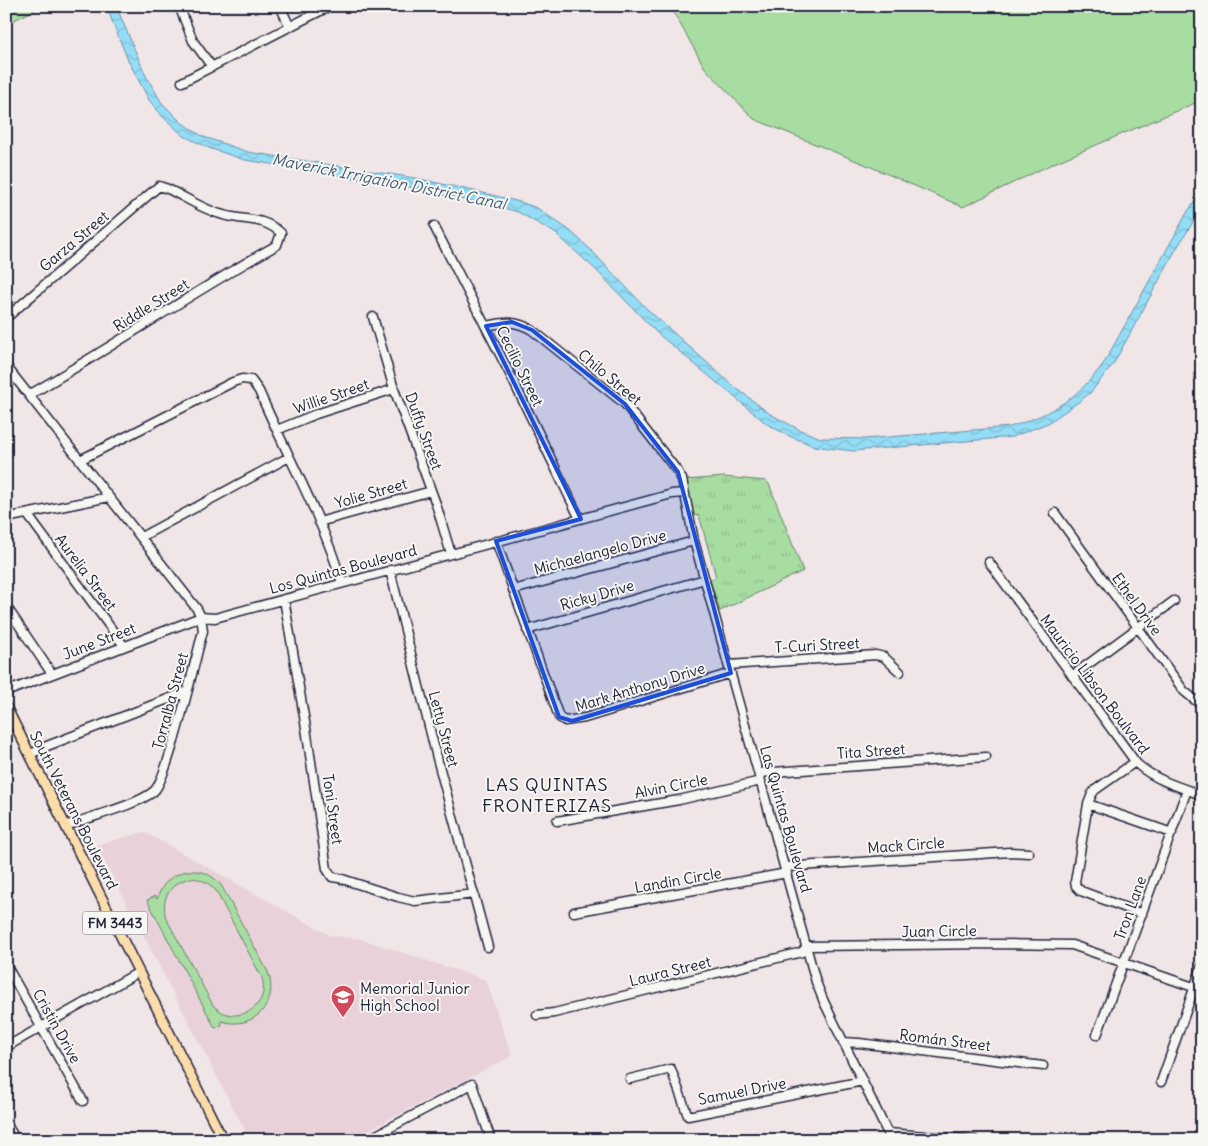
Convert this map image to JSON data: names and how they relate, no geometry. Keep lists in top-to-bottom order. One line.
{"streets":{"main road":["South Veterans Boulevard","FM 3443"],"street":["Garza Street","Riddle Street","Cecilio Street","Chilo Street","Willie Street","Duffy Street","Yolie Street","Michaelangelo Drive","Los Quintas Boulevard","Aurelia Street","Ricky Drive","Ethel Drive","June Street","T-Curi Street","Mauricio Libson Boulvard","Mark Anthony Drive","Torralba Street","Letty Street","Tita Street","Alvin Circle","Toni Street","Las Quintas Boulevard","Mack Circle","Landin Circle","Tron Lane","Juan Circle","Laura Street","Cristin Drive","Román Street","Samuel Drive"]},"crossings":[["Garza Street","Riddle Street"],["Cecilio Street","Chilo Street"],["Cecilio Street","Los Quintas Boulevard"],["Chilo Street","Los Quintas Boulevard"],["Chilo Street","Las Quintas Boulevard"],["Willie Street","Duffy Street"],["Duffy Street","Yolie Street"],["Duffy Street","Los Quintas Boulevard"],["Michaelangelo Drive","Las Quintas Boulevard"],["Los Quintas Boulevard","June Street"],["Los Quintas Boulevard","Torralba Street"],["Los Quintas Boulevard","Letty Street"],["Los Quintas Boulevard","Toni Street"],["Los Quintas Boulevard","Las Quintas Boulevard"],["Aurelia Street","June Street"],["Ricky Drive","Mark Anthony Drive"],["Ricky Drive","Las Quintas Boulevard"],["June Street","Torralba Street"],["T-Curi Street","Las Quintas Boulevard"],["Mauricio Libson Boulvard","Tron Lane"],["Mark Anthony Drive","Las Quintas Boulevard"],["Torralba Street","South Veterans Boulevard"],["Letty Street","Toni Street"],["Tita Street","Alvin Circle"],["Tita Street","Las Quintas Boulevard"],["Alvin Circle","Las Quintas Boulevard"],["Las Quintas Boulevard","Mack Circle"],["Las Quintas Boulevard","Landin Circle"],["Las Quintas Boulevard","Juan Circle"],["Las Quintas Boulevard","Laura Street"],["Las Quintas Boulevard","Román Street"],["Las Quintas Boulevard","Samuel Drive"],["Mack Circle","Landin Circle"],["Tron Lane","Juan Circle"],["Juan Circle","Laura Street"]],"districts":["LAS QUINTAS FRONTERIZAS"],"water":["Maverick Irrigation District Canal"],"places":{"school or university":["Memorial Junior High School"]}}
